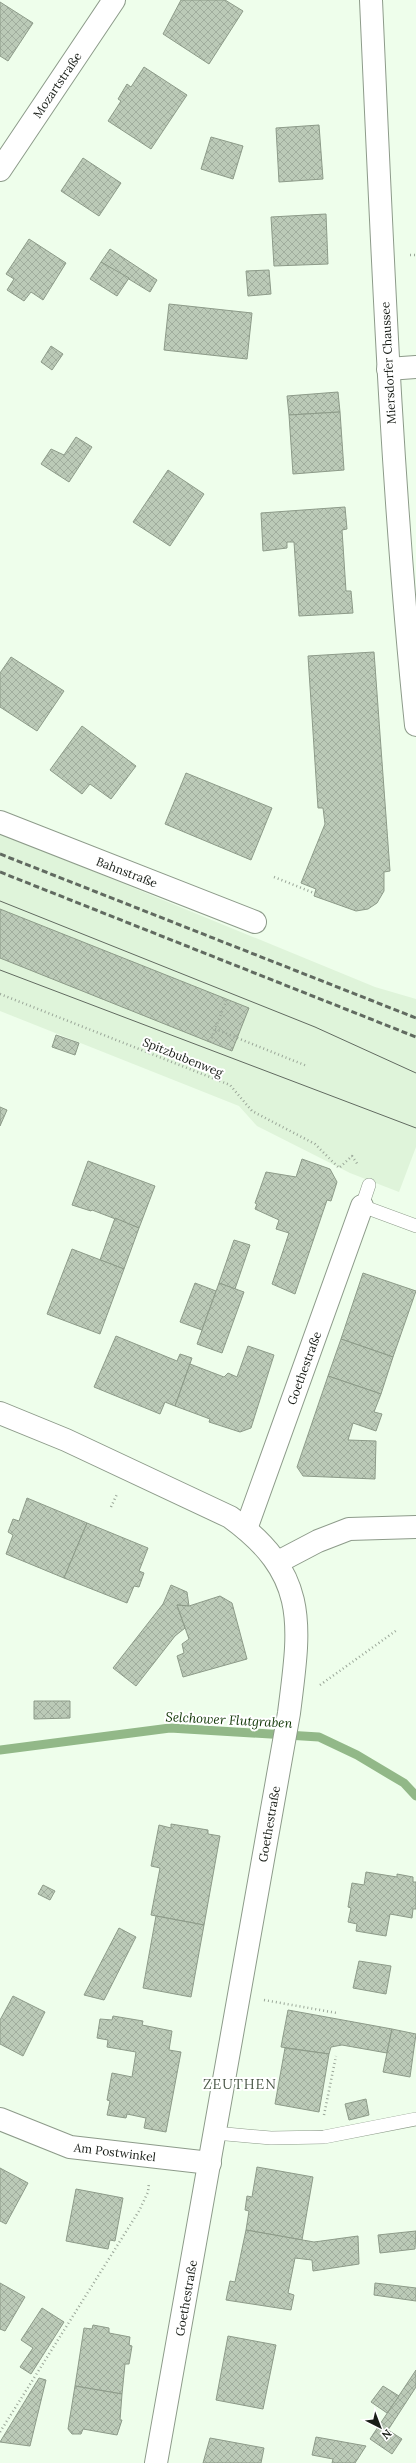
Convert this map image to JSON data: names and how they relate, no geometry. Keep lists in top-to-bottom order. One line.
{"streets":{"street":["Mozartstraße","Miersdorfer Chaussee","Bahnstraße","Goethestraße","Am Postwinkel"],"path":["Spitzbubenweg"]},"crossings":[["Goethestraße","Am Postwinkel"]],"districts":["ZEUTHEN"],"water":["Selchower Flutgraben"],"north":"bottom right"}
